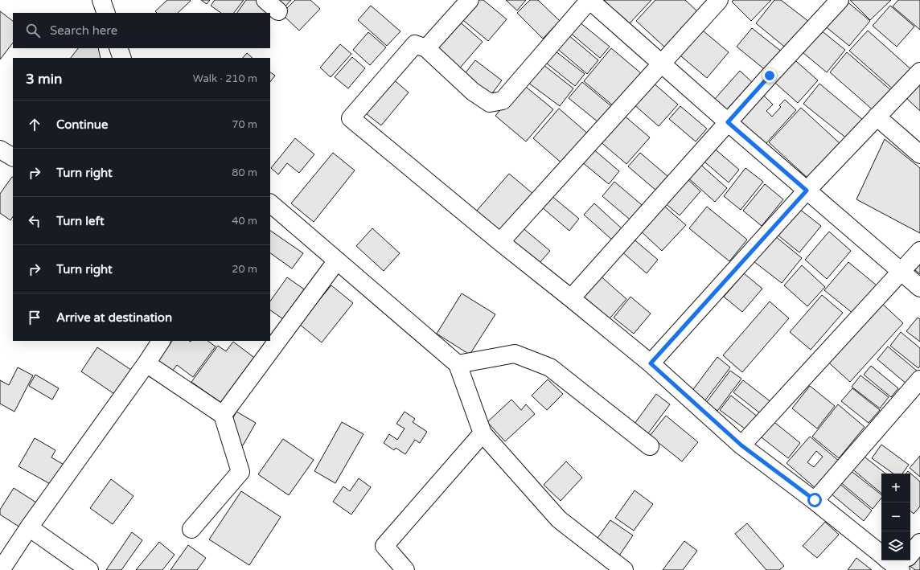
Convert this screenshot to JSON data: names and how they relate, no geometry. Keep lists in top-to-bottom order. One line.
{"page":{"search":"Search here","heading":["3 min","Walk · 210 m"],"list":[["Continue","70 m"],["Turn right","80 m"],["Turn left","40 m"],["Turn right","20 m"],"Arrive at destination"],"map_buttons":["+","−"]}}
